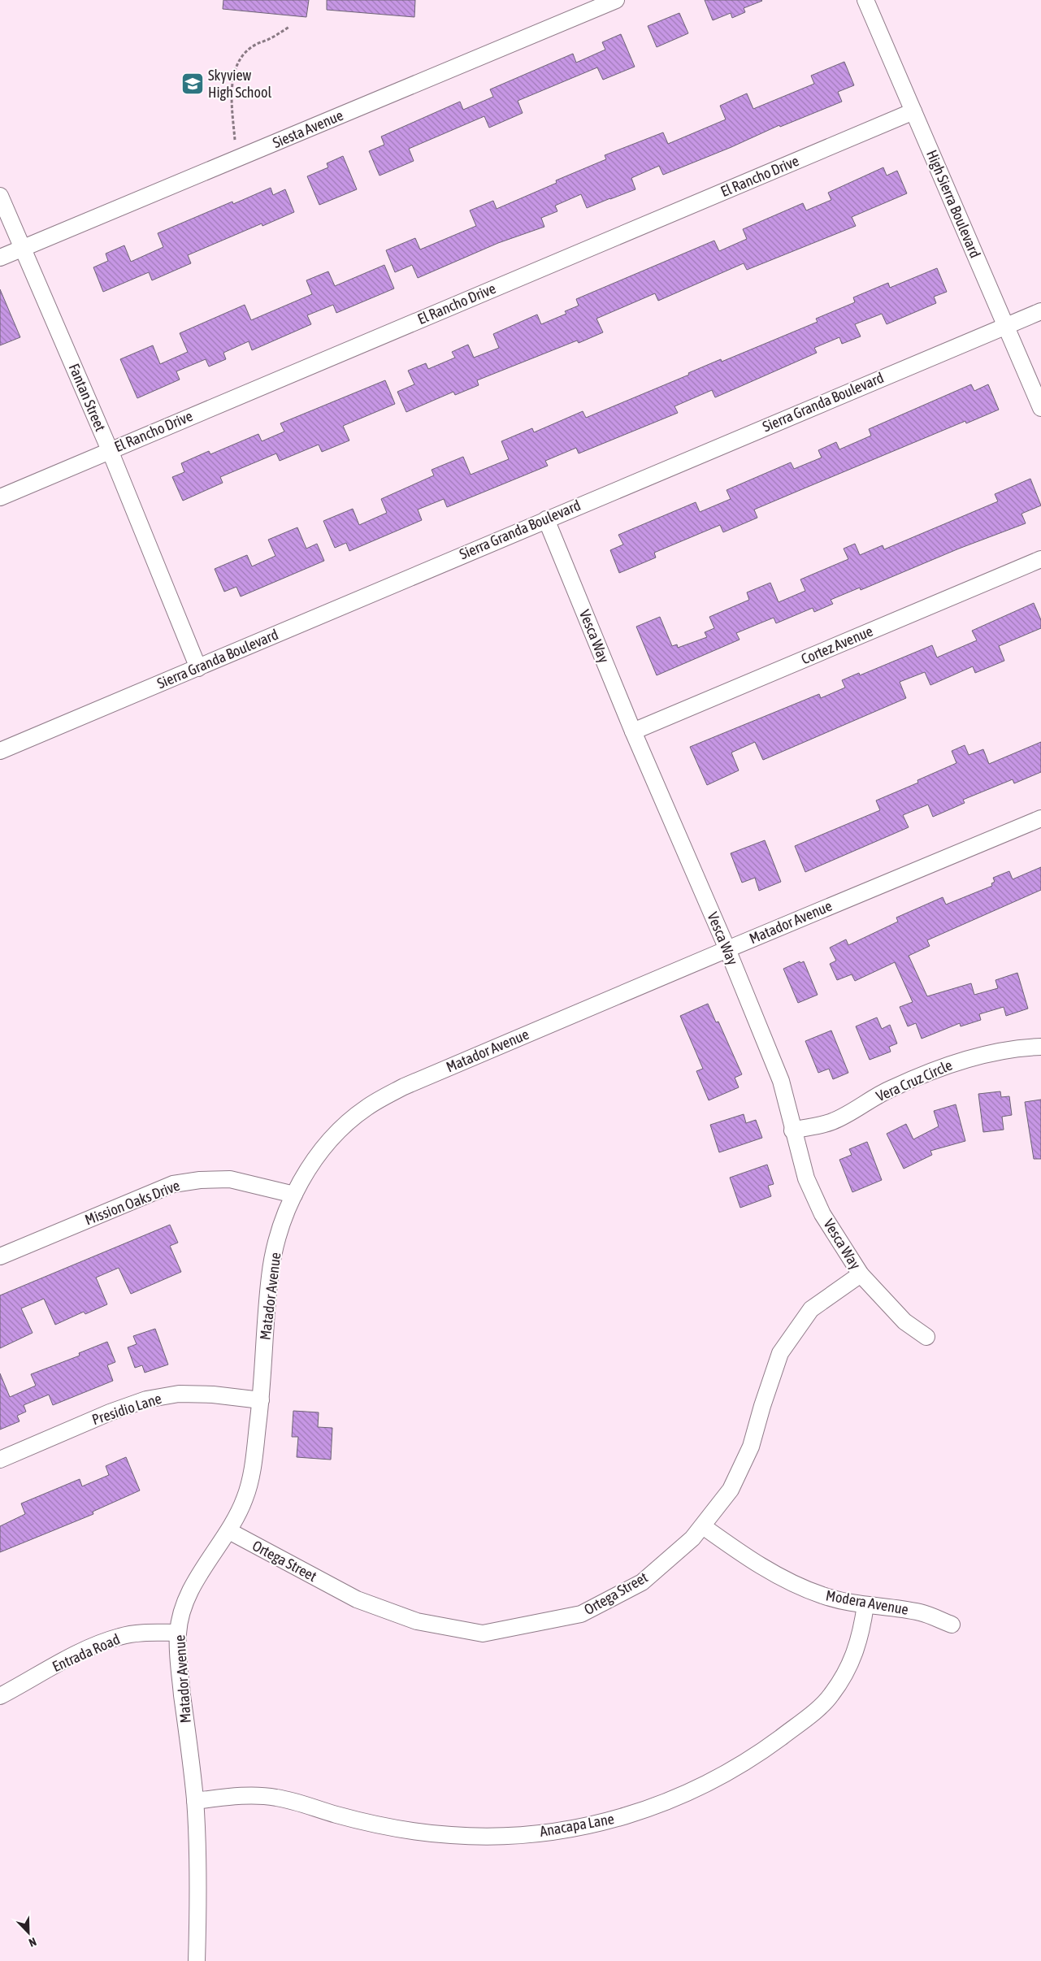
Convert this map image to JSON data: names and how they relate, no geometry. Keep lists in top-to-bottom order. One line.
{"streets":{"street":["Siesta Avenue","El Rancho Drive","High Sierra Boulevard","Fantan Street","Sierra Granda Boulevard","Vesca Way","Cortez Avenue","Matador Avenue","Vera Cruz Circle","Mission Oaks Drive","Presidio Lane","Ortega Street","Modera Avenue","Entrada Road","Anacapa Lane"]},"crossings":[["Siesta Avenue","Fantan Street"],["El Rancho Drive","High Sierra Boulevard"],["El Rancho Drive","Fantan Street"],["High Sierra Boulevard","Sierra Granda Boulevard"],["Fantan Street","Sierra Granda Boulevard"],["Sierra Granda Boulevard","Vesca Way"],["Vesca Way","Cortez Avenue"],["Vesca Way","Matador Avenue"],["Vesca Way","Vera Cruz Circle"],["Vesca Way","Ortega Street"],["Matador Avenue","Mission Oaks Drive"],["Matador Avenue","Presidio Lane"],["Matador Avenue","Ortega Street"],["Matador Avenue","Entrada Road"],["Matador Avenue","Anacapa Lane"],["Ortega Street","Modera Avenue"],["Modera Avenue","Anacapa Lane"]],"places":{"school or university":["Skyview High School"]},"north":"bottom right"}
